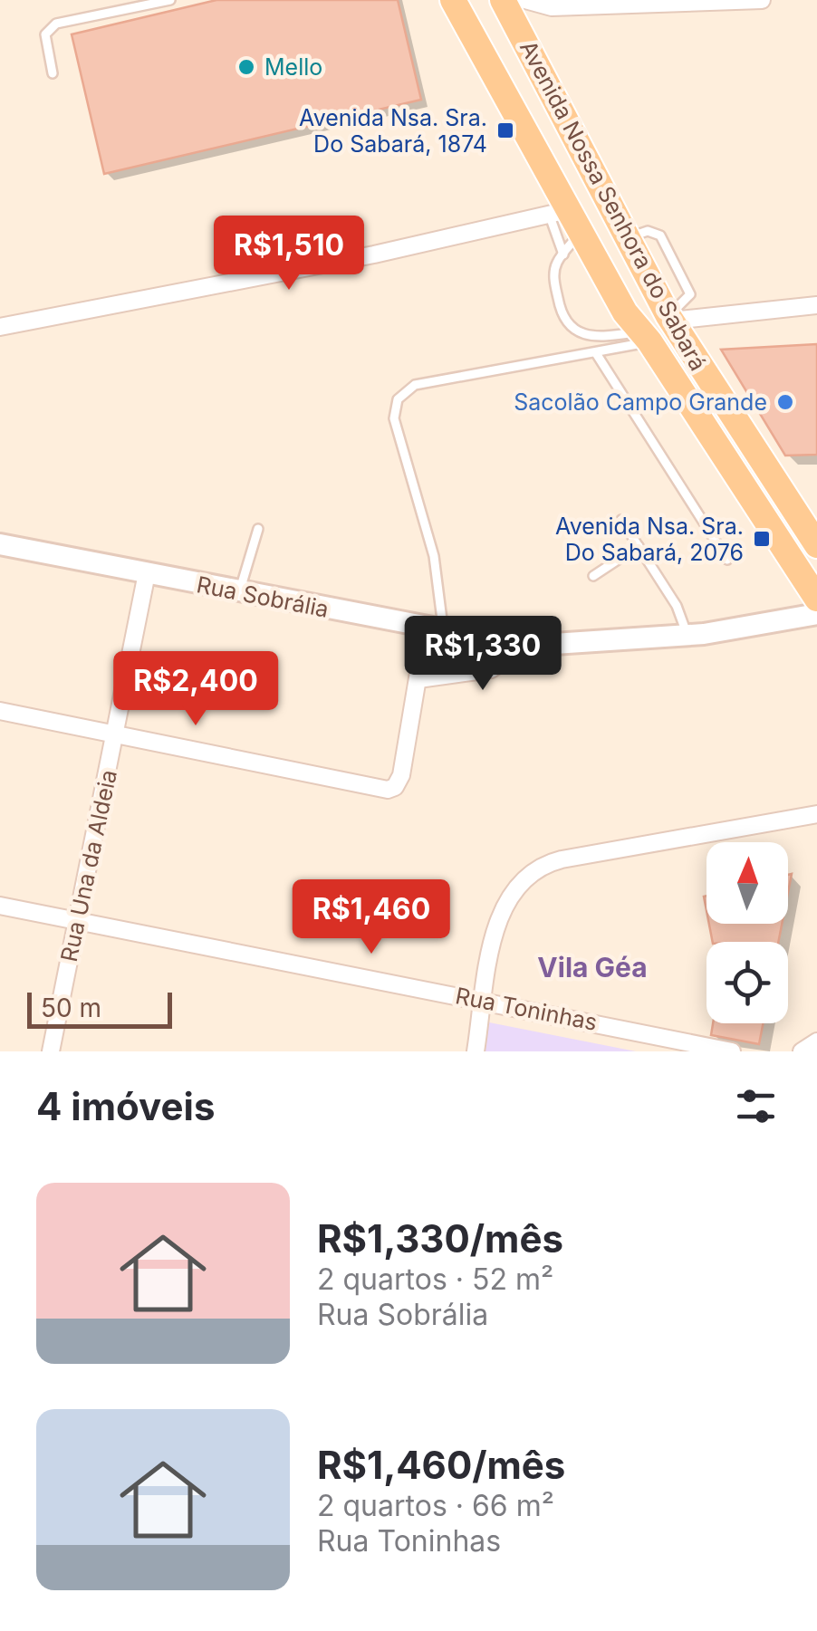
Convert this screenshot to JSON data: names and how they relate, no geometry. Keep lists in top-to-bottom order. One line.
{"streets":{"main road":["Avenida Nossa Senhora do Sabará"],"street":["Rua Sobrália","Rua Una da Aldeia","Rua Toninhas"]},"crossings":[["Rua Sobrália","Rua Una da Aldeia"],["Rua Una da Aldeia","Rua Toninhas"]],"districts":["Vila Géa"],"places":{"other":["Mello","Sacolão Campo Grande"],"transit":["Avenida Nsa. Sra. Do Sabará, 1874","Avenida Nsa. Sra. Do Sabará, 2076"]},"scale_bar":"50 m","north":"top","page":{"price":["R$1,510","R$1,330","R$2,400","R$1,460"],"scale":"50 m","heading":"4 imóveis","list":[{"name":"R$1,330/mês","note":"2 quartos · 52 m² · Rua Sobrália"},{"name":"R$1,460/mês","note":"2 quartos · 66 m² · Rua Toninhas"}]}}
